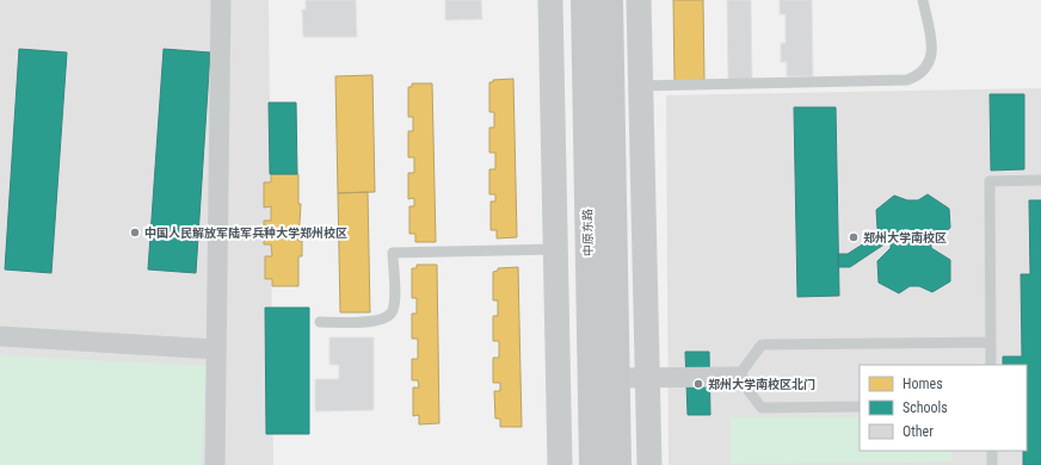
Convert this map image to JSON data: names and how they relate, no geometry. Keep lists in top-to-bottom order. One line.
{"streets":{"main road":["中原东路"]},"places":["中国人民解放军陆军兵种大学郑州校区","郑州大学南校区","郑州大学南校区北门"],"legend":["Homes","Schools","Other"]}
